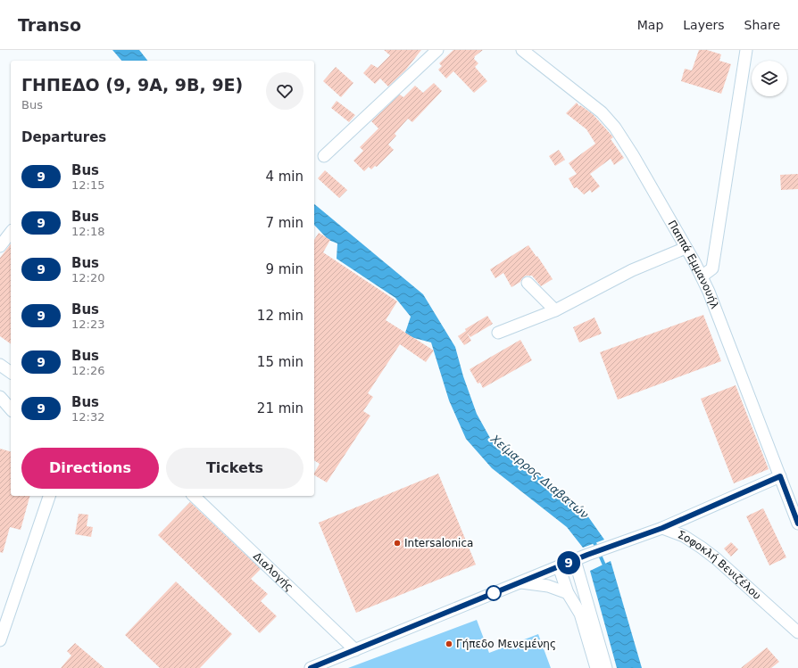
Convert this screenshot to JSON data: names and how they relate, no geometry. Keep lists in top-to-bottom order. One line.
{"streets":{"street":["Παππά Εμμανουήλ","Σοφοκλή Βενιζέλου","Διαλογής"]},"crossings":[["Σοφοκλή Βενιζέλου","Διαλογής"]],"water":["Χείμαρρος Διαβατών"],"places":["Intersalonica","Γήπεδο Μενεμένης"],"lines":["bus line 9"],"page":{"header":"Transo","nav":["Map","Layers","Share"],"on_map":"9","heading":[["ΓΗΠΕΔΟ (9, 9Α, 9Β, 9Ε)","Bus"],"Departures"],"list":[{"mark":"9","name":"Bus","note":"12:15","value":"4 min"},{"mark":"9","name":"Bus","note":"12:18","value":"7 min"},{"mark":"9","name":"Bus","note":"12:20","value":"9 min"},{"mark":"9","name":"Bus","note":"12:23","value":"12 min"},{"mark":"9","name":"Bus","note":"12:26","value":"15 min"},{"mark":"9","name":"Bus","note":"12:32","value":"21 min"}],"buttons":["Directions","Tickets"]}}
